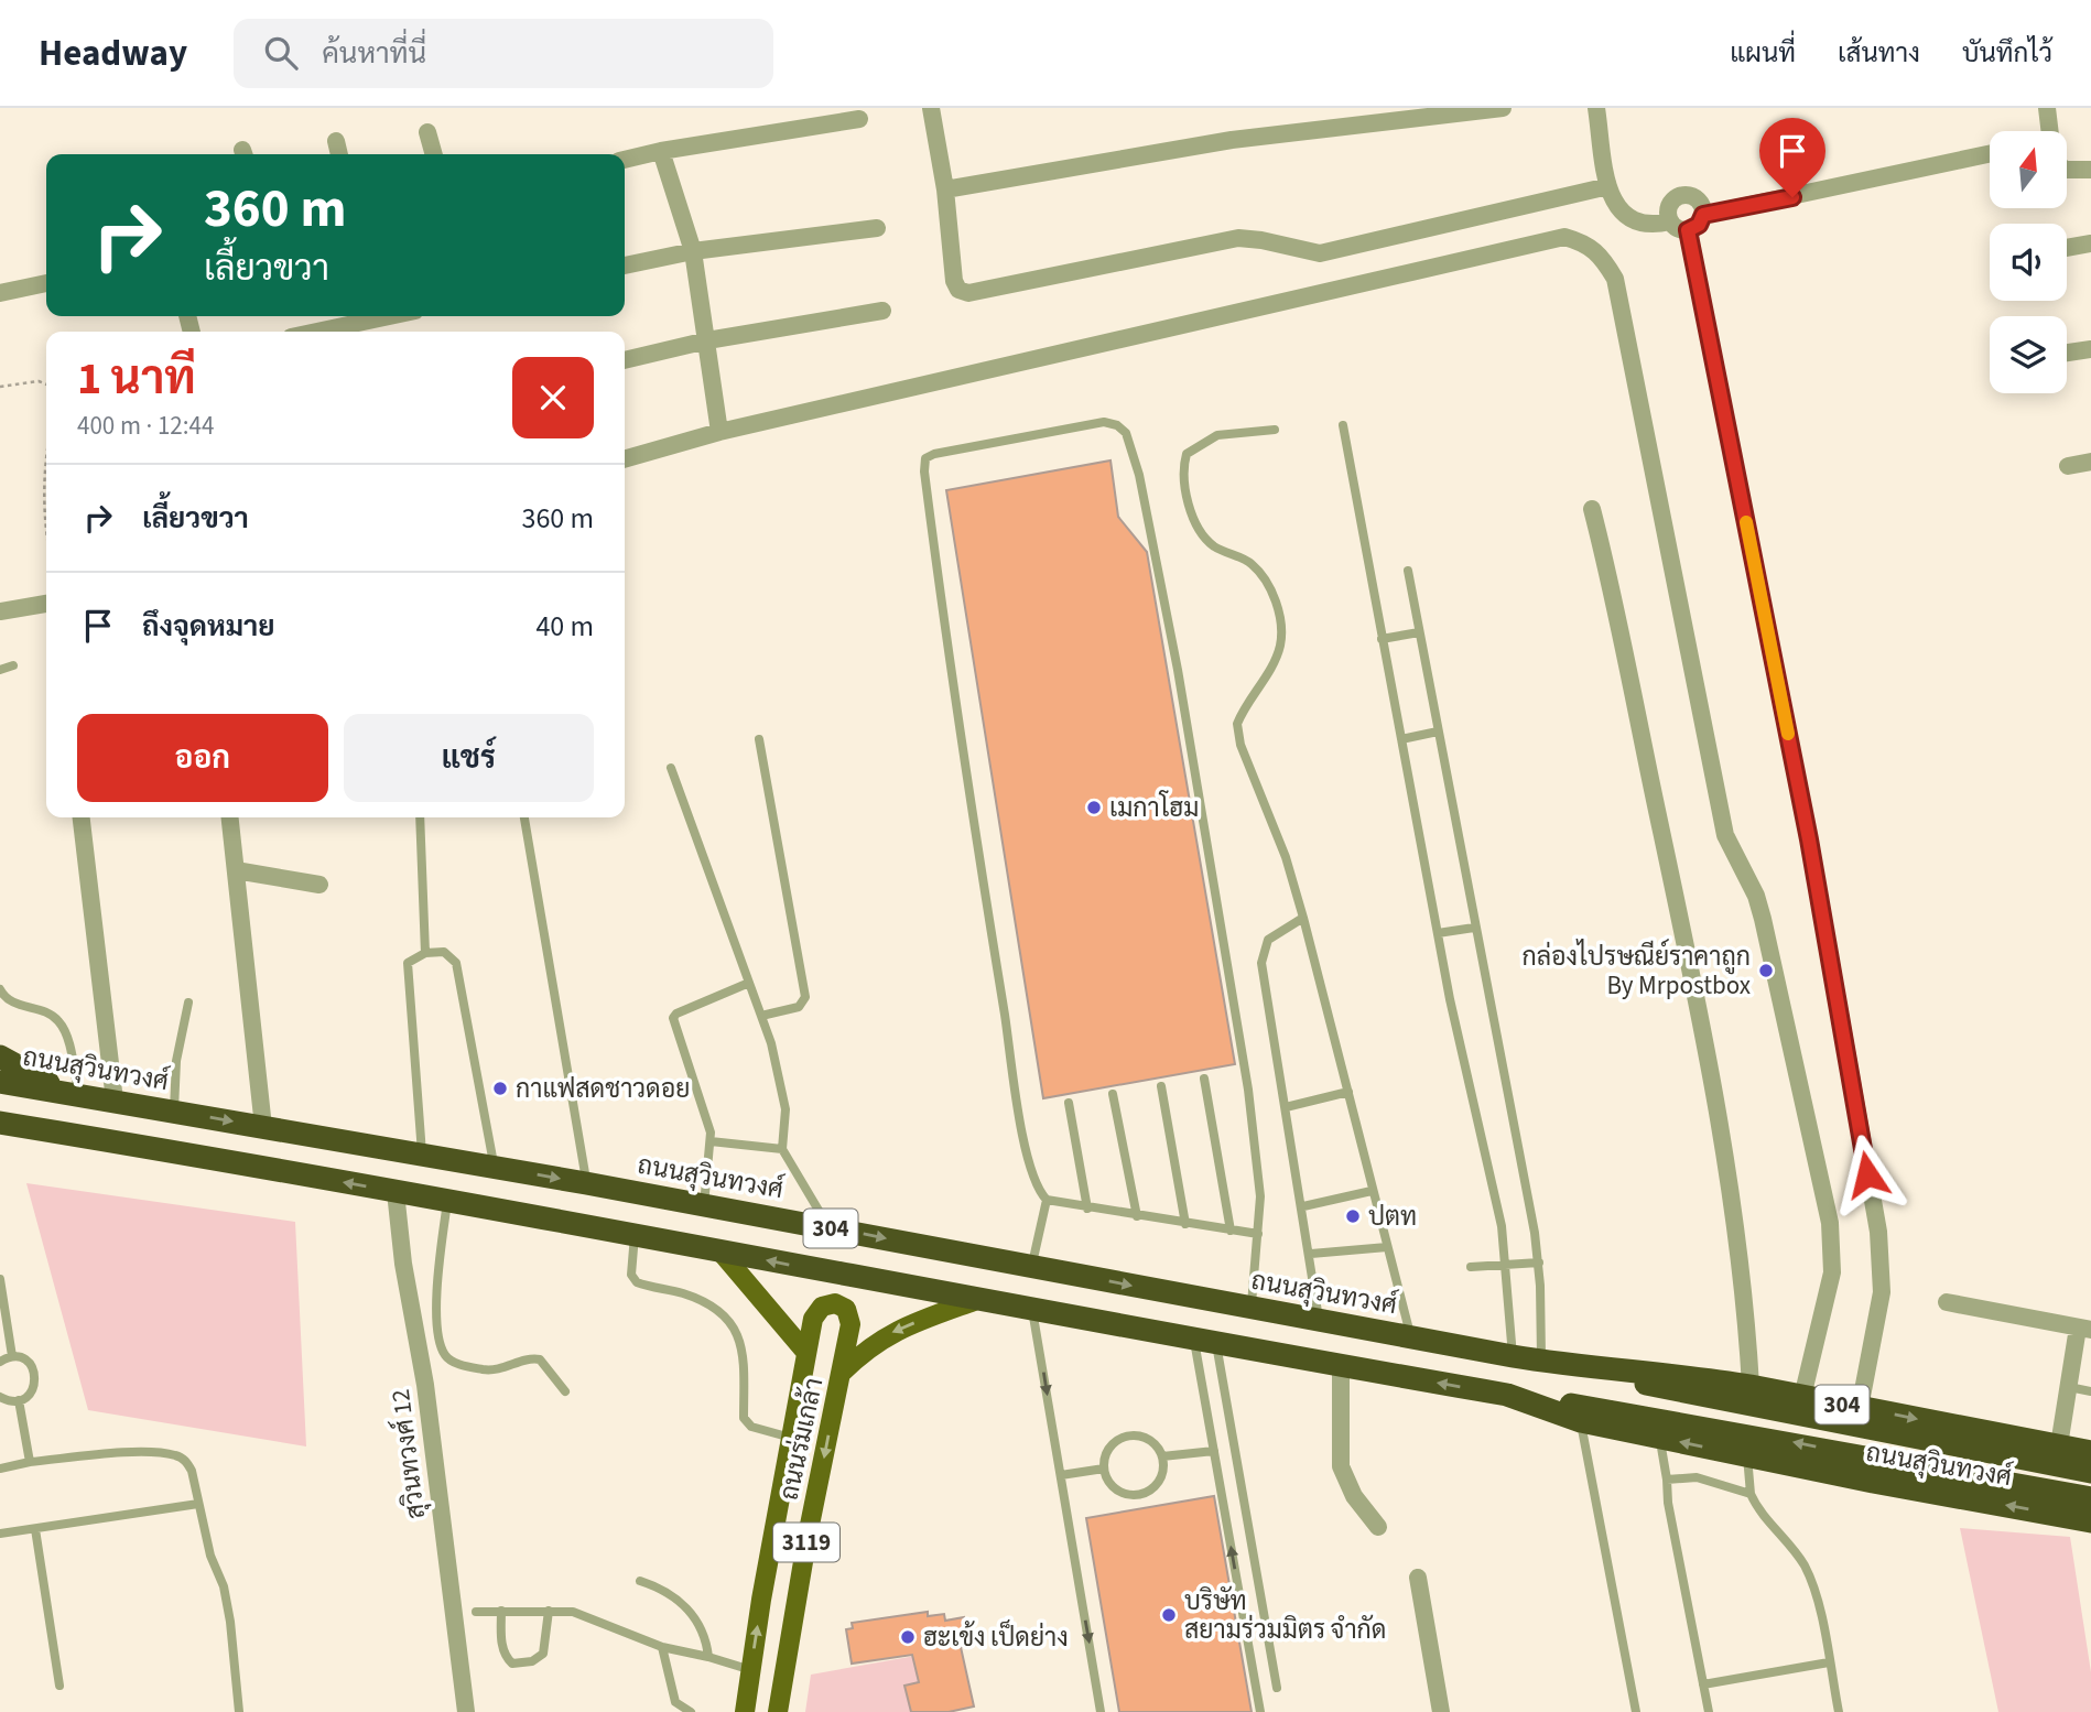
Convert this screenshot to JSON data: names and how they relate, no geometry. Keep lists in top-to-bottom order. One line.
{"streets":{"highway":["ถนนสุวินทวงศ์","304"],"main road":["ถนนร่มเกล้า","3119"],"street":["สุวินทวงศ์ 12"]},"crossings":[["ถนนสุวินทวงศ์","ถนนร่มเกล้า"],["ถนนสุวินทวงศ์","สุวินทวงศ์ 12"]],"places":["เมกาโฮม","กล่องไปรษณีย์ราคาถูก By Mrpostbox","กาแฟสดชาวดอย","ปตท","บริษัท สยามร่วมมิตร จำกัด","ฮะเข้ง เป็ดย่าง"],"north":"top","page":{"header":"Headway","search":"ค้นหาที่นี่","nav":["แผนที่","เส้นทาง","บันทึกไว้"],"turn":["360 m","เลี้ยวขวา"],"heading":["1 นาที","400 m · 12:44"],"list":[{"name":"เลี้ยวขวา","value":"360 m"},{"name":"ถึงจุดหมาย","value":"40 m"}],"buttons":["ออก","แชร์"]}}
